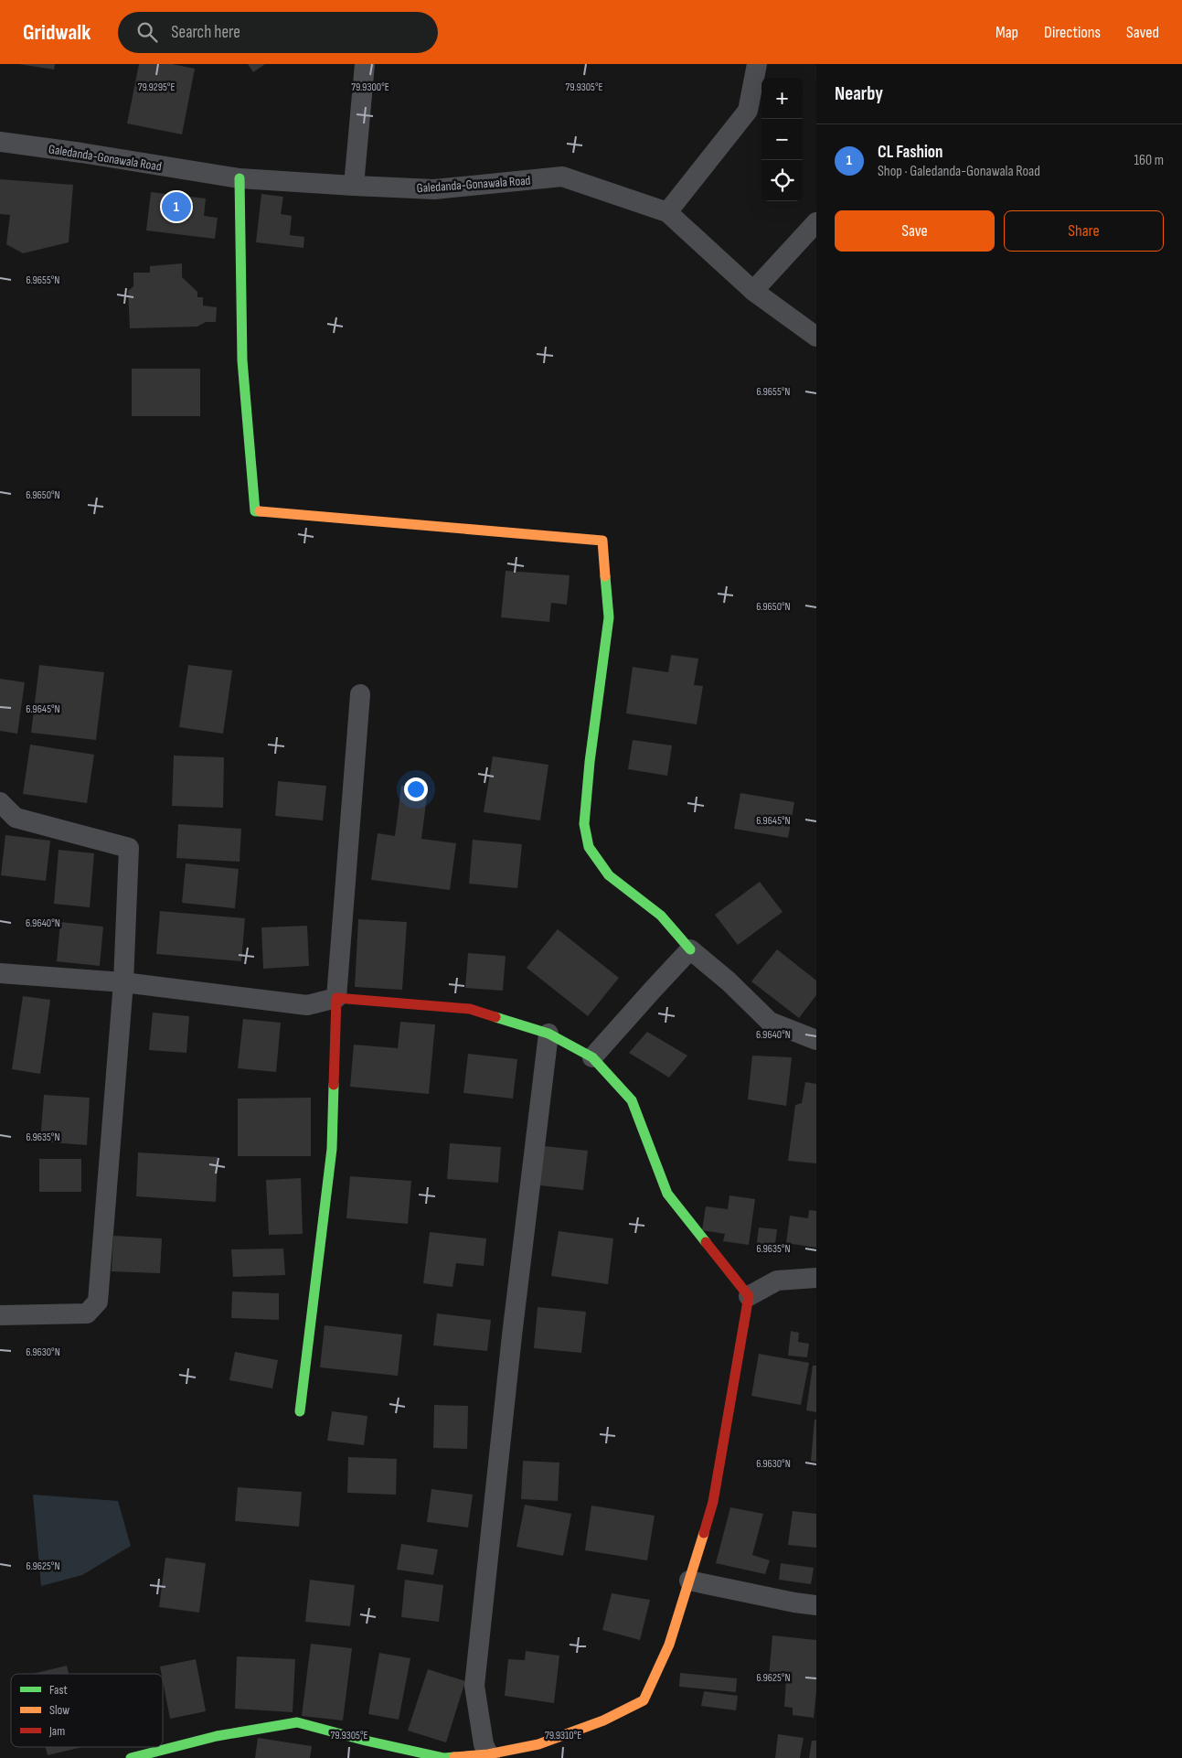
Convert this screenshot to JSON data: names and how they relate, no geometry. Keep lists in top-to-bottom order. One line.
{"streets":{"street":["Galedanda-Gonawala Road"]},"legend":["Fast","Slow","Jam"],"page":{"header":"Gridwalk","search":"Search here","nav":["Map","Directions","Saved"],"heading":"Nearby","map_buttons":["+","−"],"list":[{"mark":"1","name":"CL Fashion","note":"Shop · Galedanda-Gonawala Road","value":"160 m"}],"pins":"1","buttons":["Save","Share"]},"coordinates":["79.9295°E","79.9300°E","79.9305°E","6.9655°N","6.9650°N","6.9645°N","6.9640°N","6.9635°N","6.9630°N","6.9625°N","79.9310°E"]}
